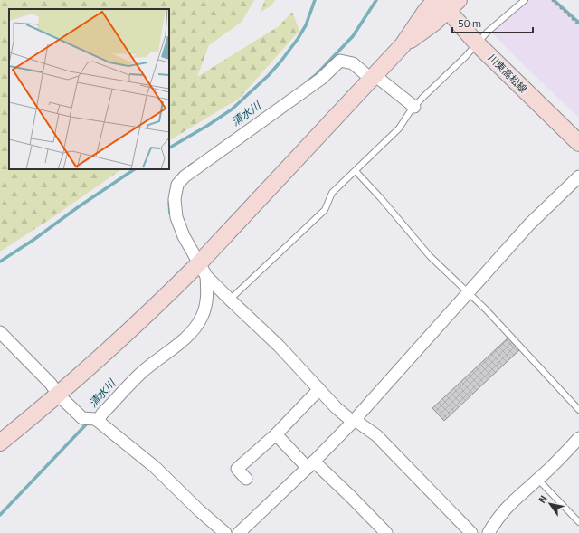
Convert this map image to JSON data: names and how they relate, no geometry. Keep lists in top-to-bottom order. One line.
{"streets":{"street":["川東高松線"]},"water":["清水川"],"scale_bar":"50 m","north":"top left"}
